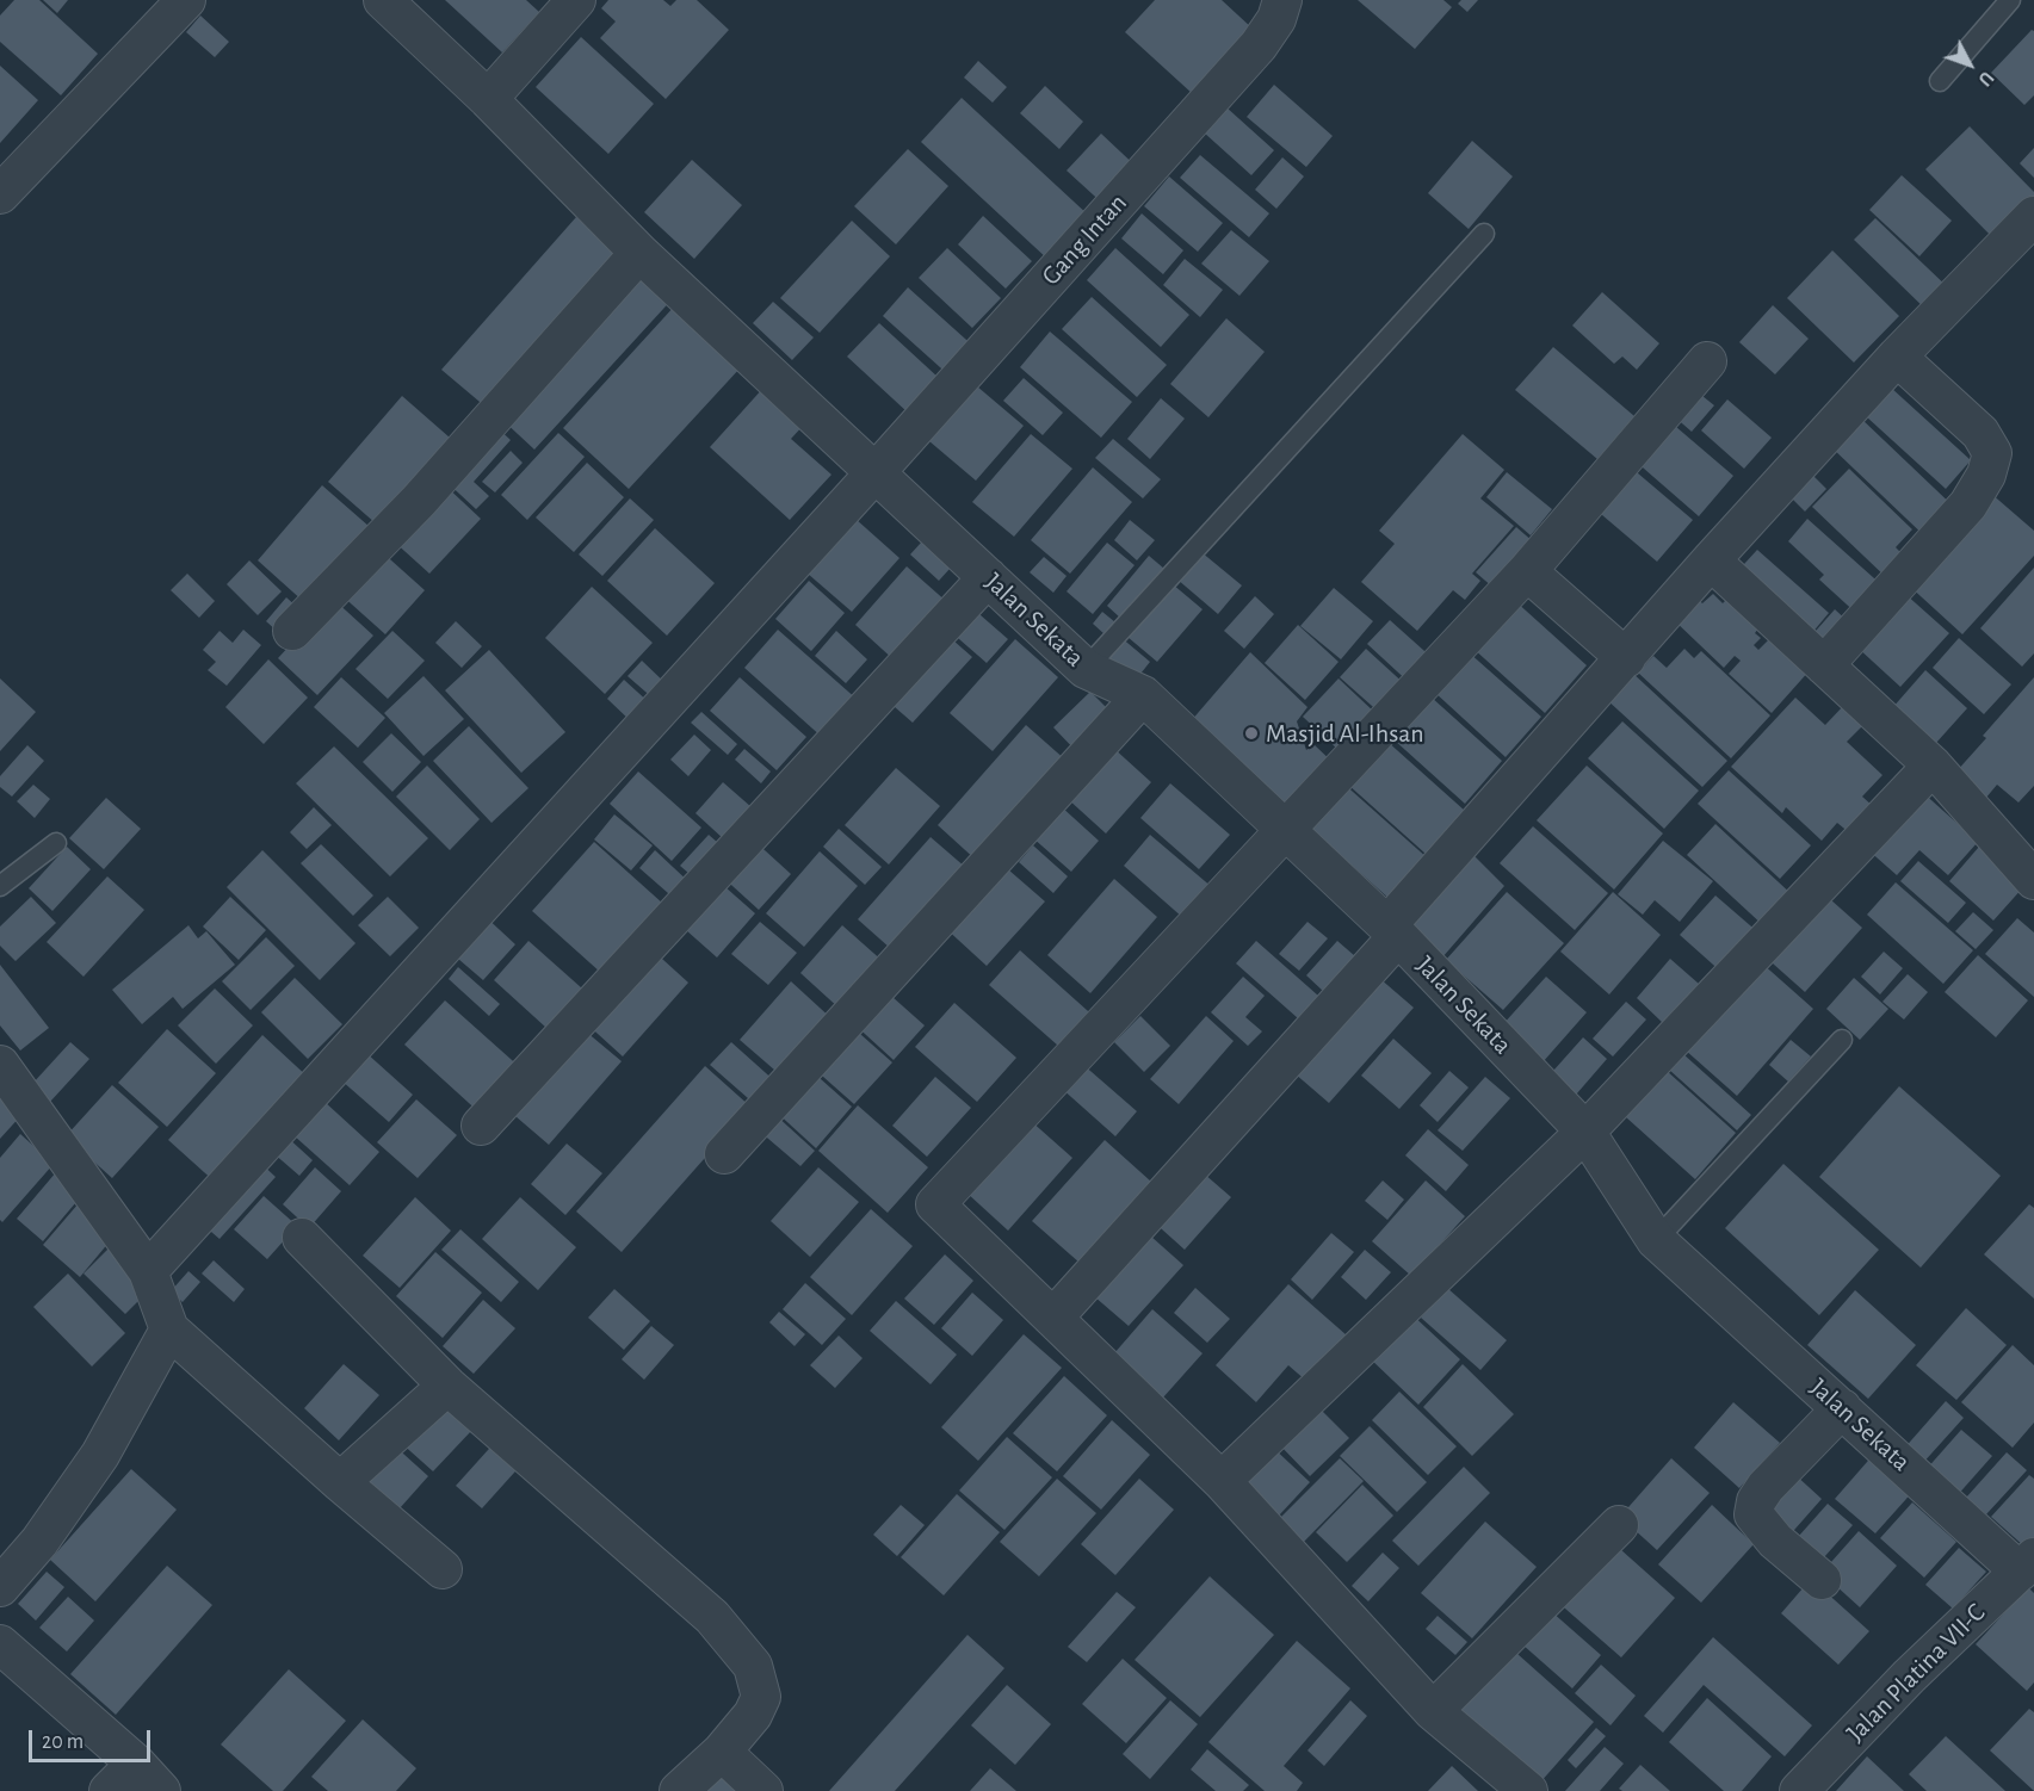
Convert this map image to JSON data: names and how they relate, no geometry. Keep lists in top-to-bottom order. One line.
{"streets":{"street":["Gang Intan","Jalan Sekata","Jalan Platina VII-C"]},"crossings":[["Gang Intan","Jalan Sekata"],["Jalan Sekata","Jalan Platina VII-C"]],"places":["Masjid Al-Ihsan"],"scale_bar":"20 m","north":"bottom right"}
